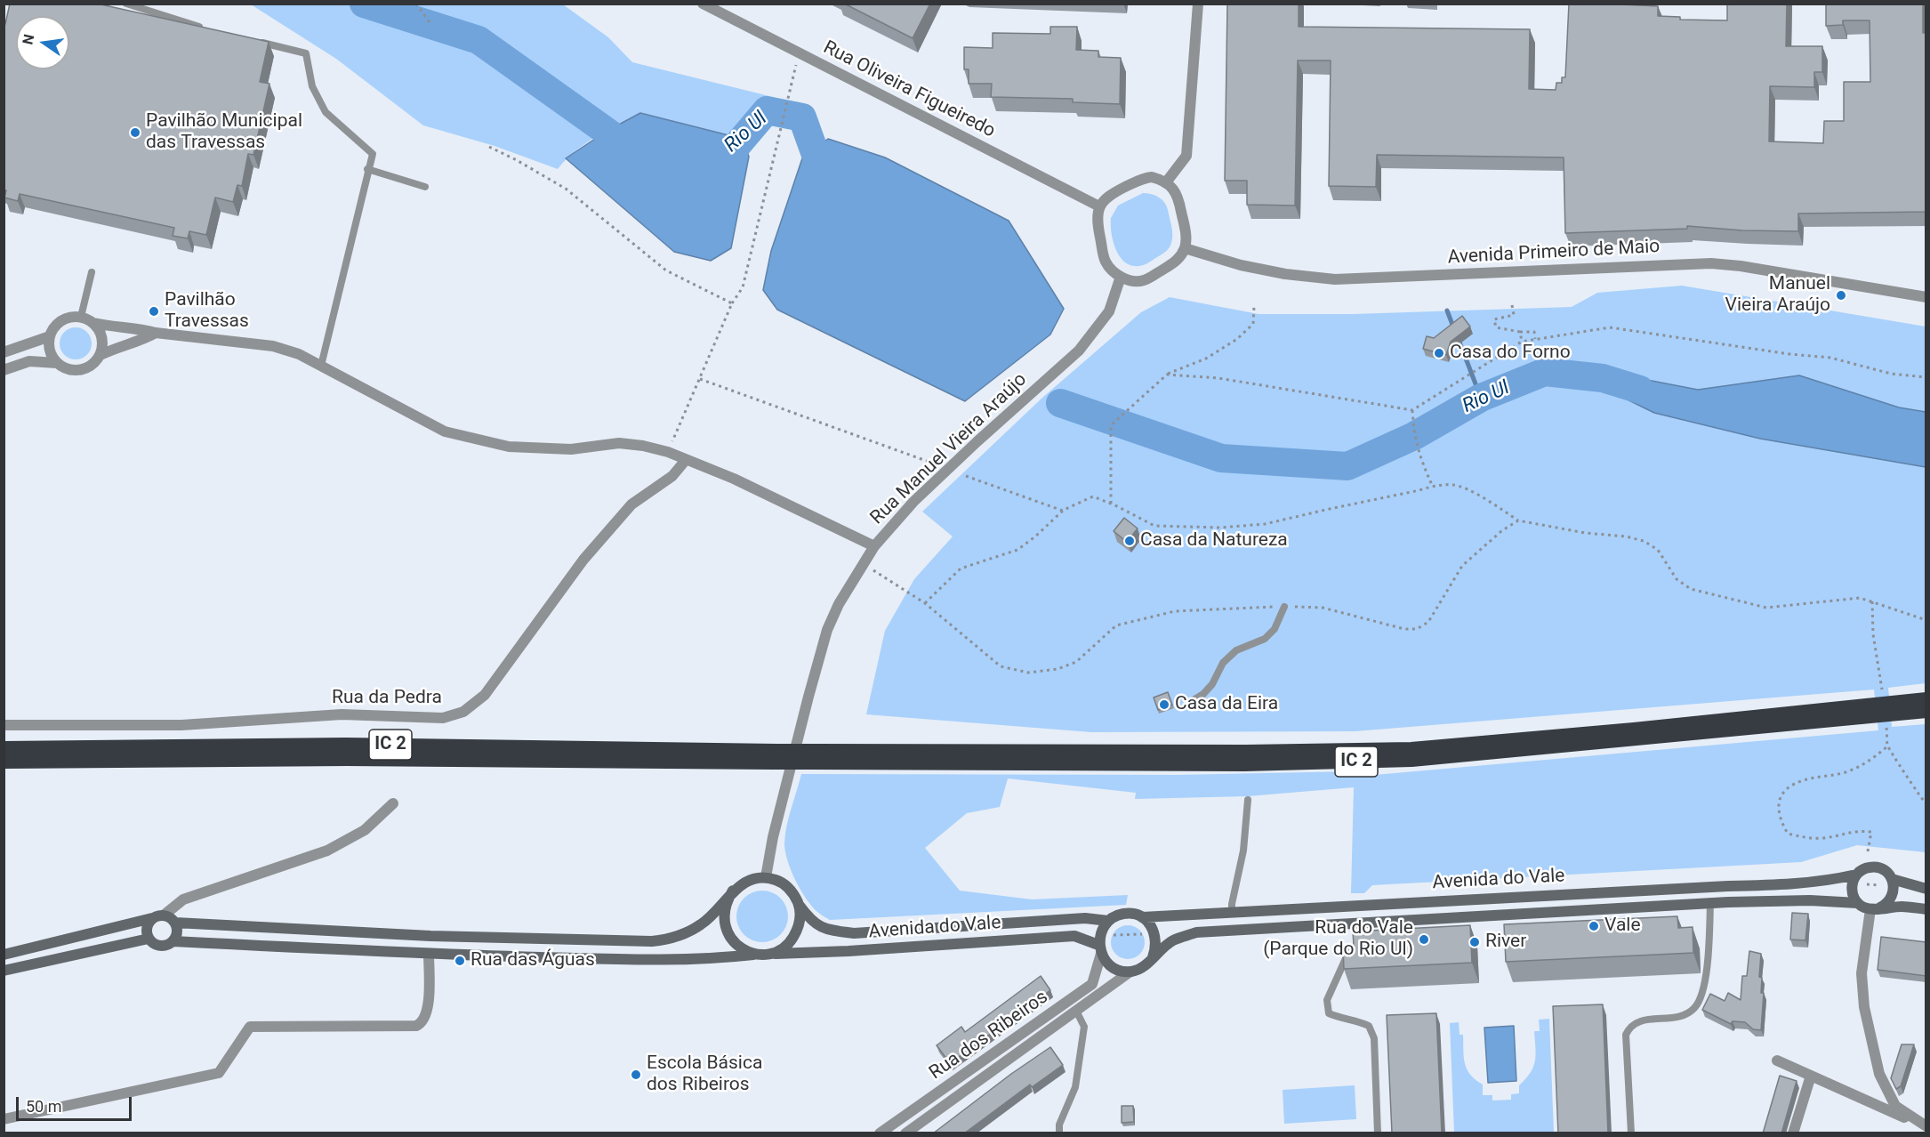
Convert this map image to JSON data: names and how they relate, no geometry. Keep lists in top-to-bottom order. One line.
{"streets":{"highway":["IC 2"],"main road":["Avenida do Vale"],"street":["Rua Oliveira Figueiredo","Avenida Primeiro de Maio","Rua Manuel Vieira Araújo","Rua da Pedra","Rua dos Ribeiros"]},"crossings":[["Rua Oliveira Figueiredo","Avenida Primeiro de Maio"],["Rua Oliveira Figueiredo","Rua Manuel Vieira Araújo"],["Avenida Primeiro de Maio","Rua Manuel Vieira Araújo"],["Rua Manuel Vieira Araújo","Avenida do Vale"],["Avenida do Vale","Rua dos Ribeiros"]],"water":["Rio Ul"],"places":["Pavilhão Municipal das Travessas","Manuel Vieira Araújo","Pavilhão Travessas","Casa do Forno","Casa da Natureza","Casa da Eira","Vale","Rua do Vale (Parque do Rio Ul)","River","Rua das Águas","Escola Básica dos Ribeiros"],"scale_bar":"50 m","north":"left"}
